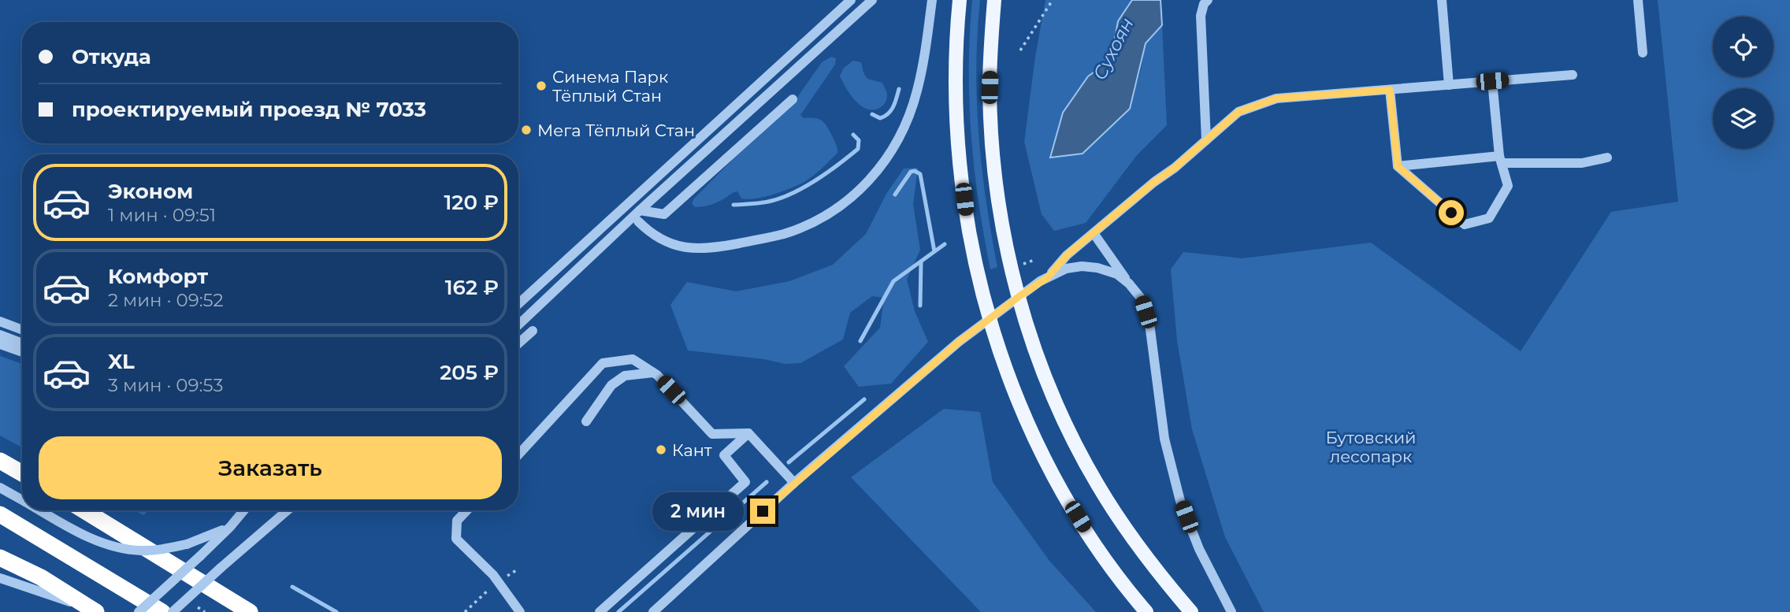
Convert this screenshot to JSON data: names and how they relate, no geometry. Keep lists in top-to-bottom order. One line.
{"water":["Сухоян"],"parks":["Бутовский лесопарк"],"places":["Синема Парк Тёплый Стан","Мега Тёплый Cтан","Кант"],"page":{"banner":["Откуда","проектируемый проезд № 7033"],"list":[{"name":"Эконом","note":"1 мин · 09:51","value":"120 ₽"},{"name":"Комфорт","note":"2 мин · 09:52","value":"162 ₽"},{"name":"XL","note":"3 мин · 09:53","value":"205 ₽"}],"buttons":"Заказать","bubble":"2 мин"}}
